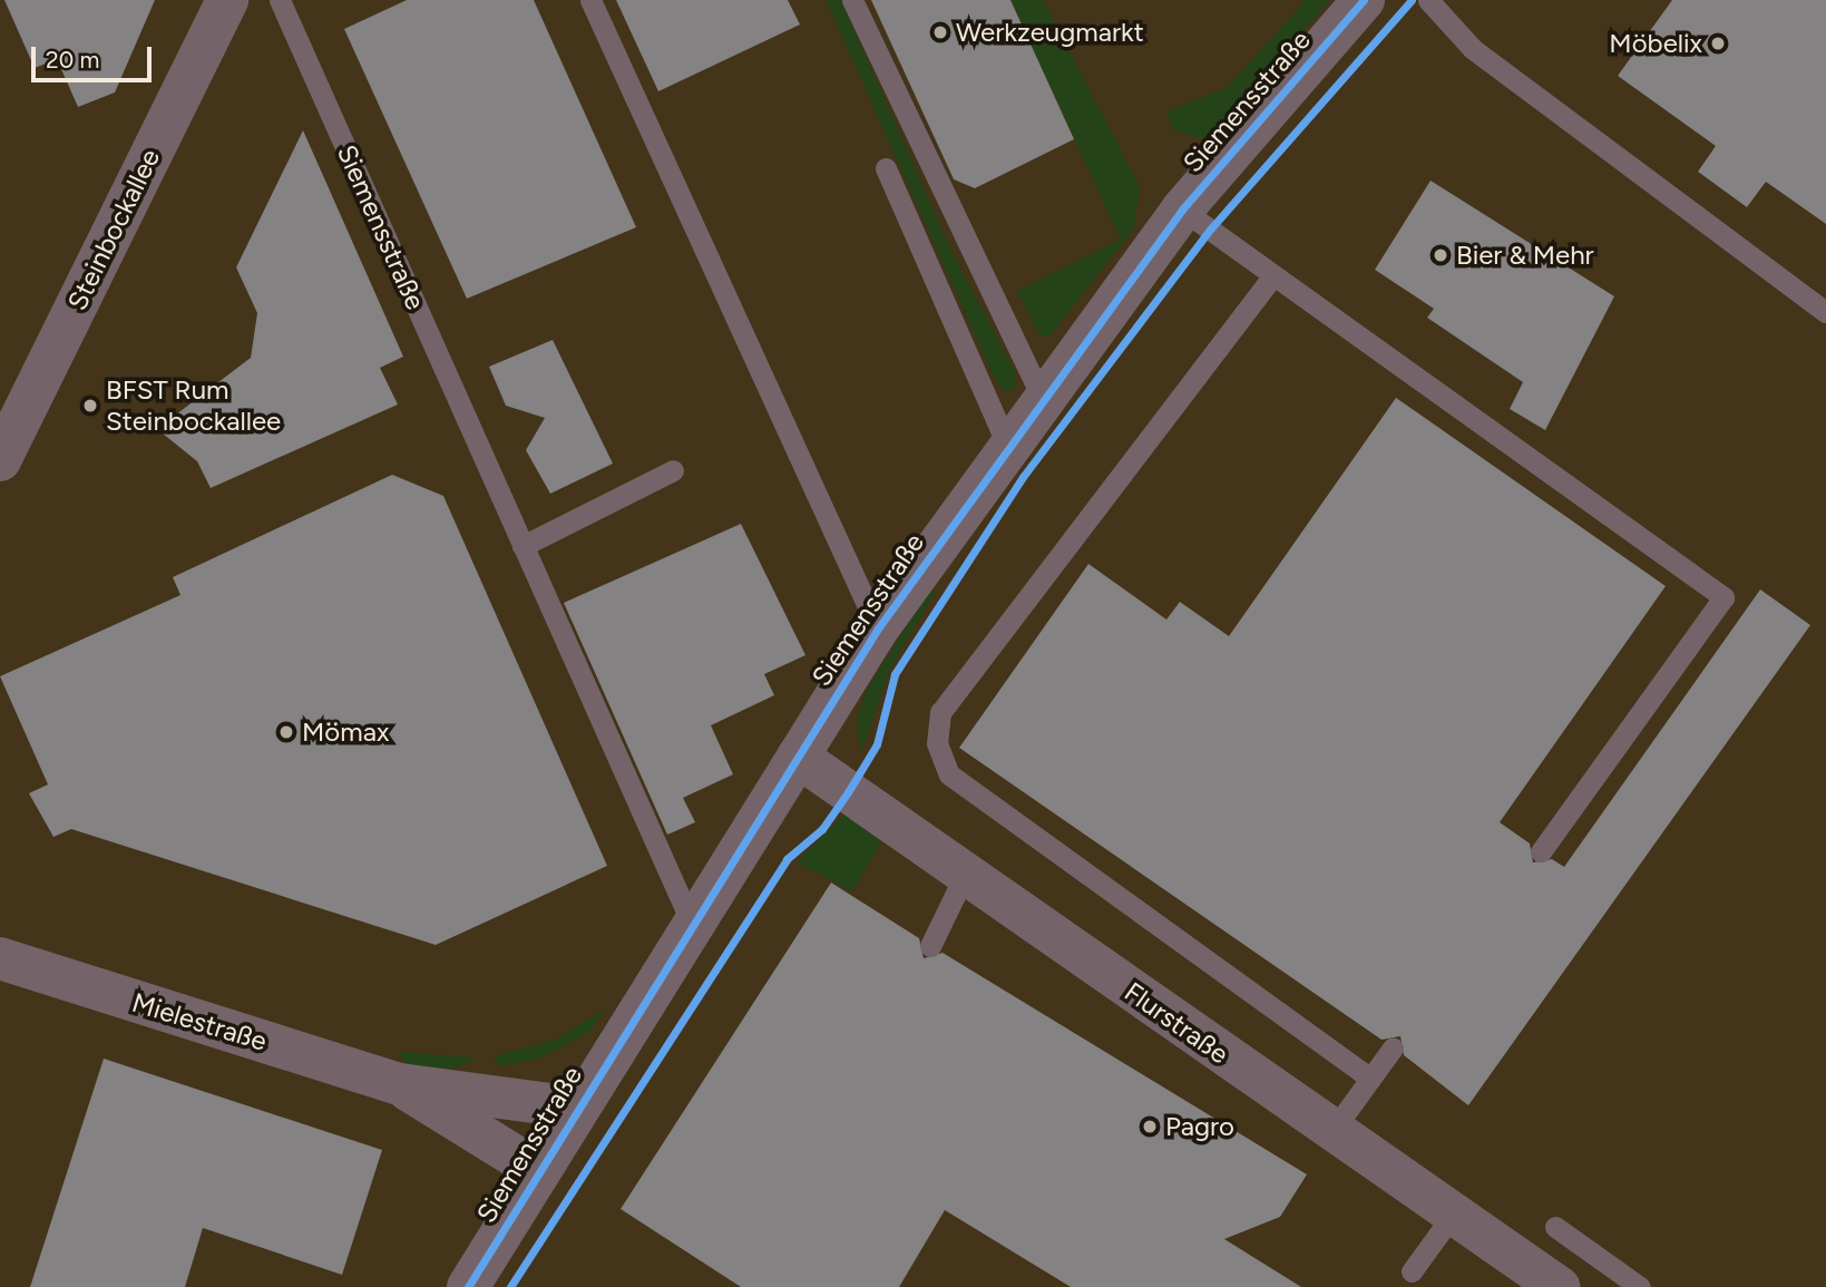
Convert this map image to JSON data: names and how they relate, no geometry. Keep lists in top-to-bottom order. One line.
{"streets":{"street":["Siemensstraße","Steinbockallee","Mielestraße","Flurstraße"]},"crossings":[["Siemensstraße","Mielestraße"],["Siemensstraße","Flurstraße"]],"places":["Werkzeugmarkt","Möbelix","Bier & Mehr","BFST Rum Steinbockallee","Mömax","Pagro"],"scale_bar":"20 m"}
